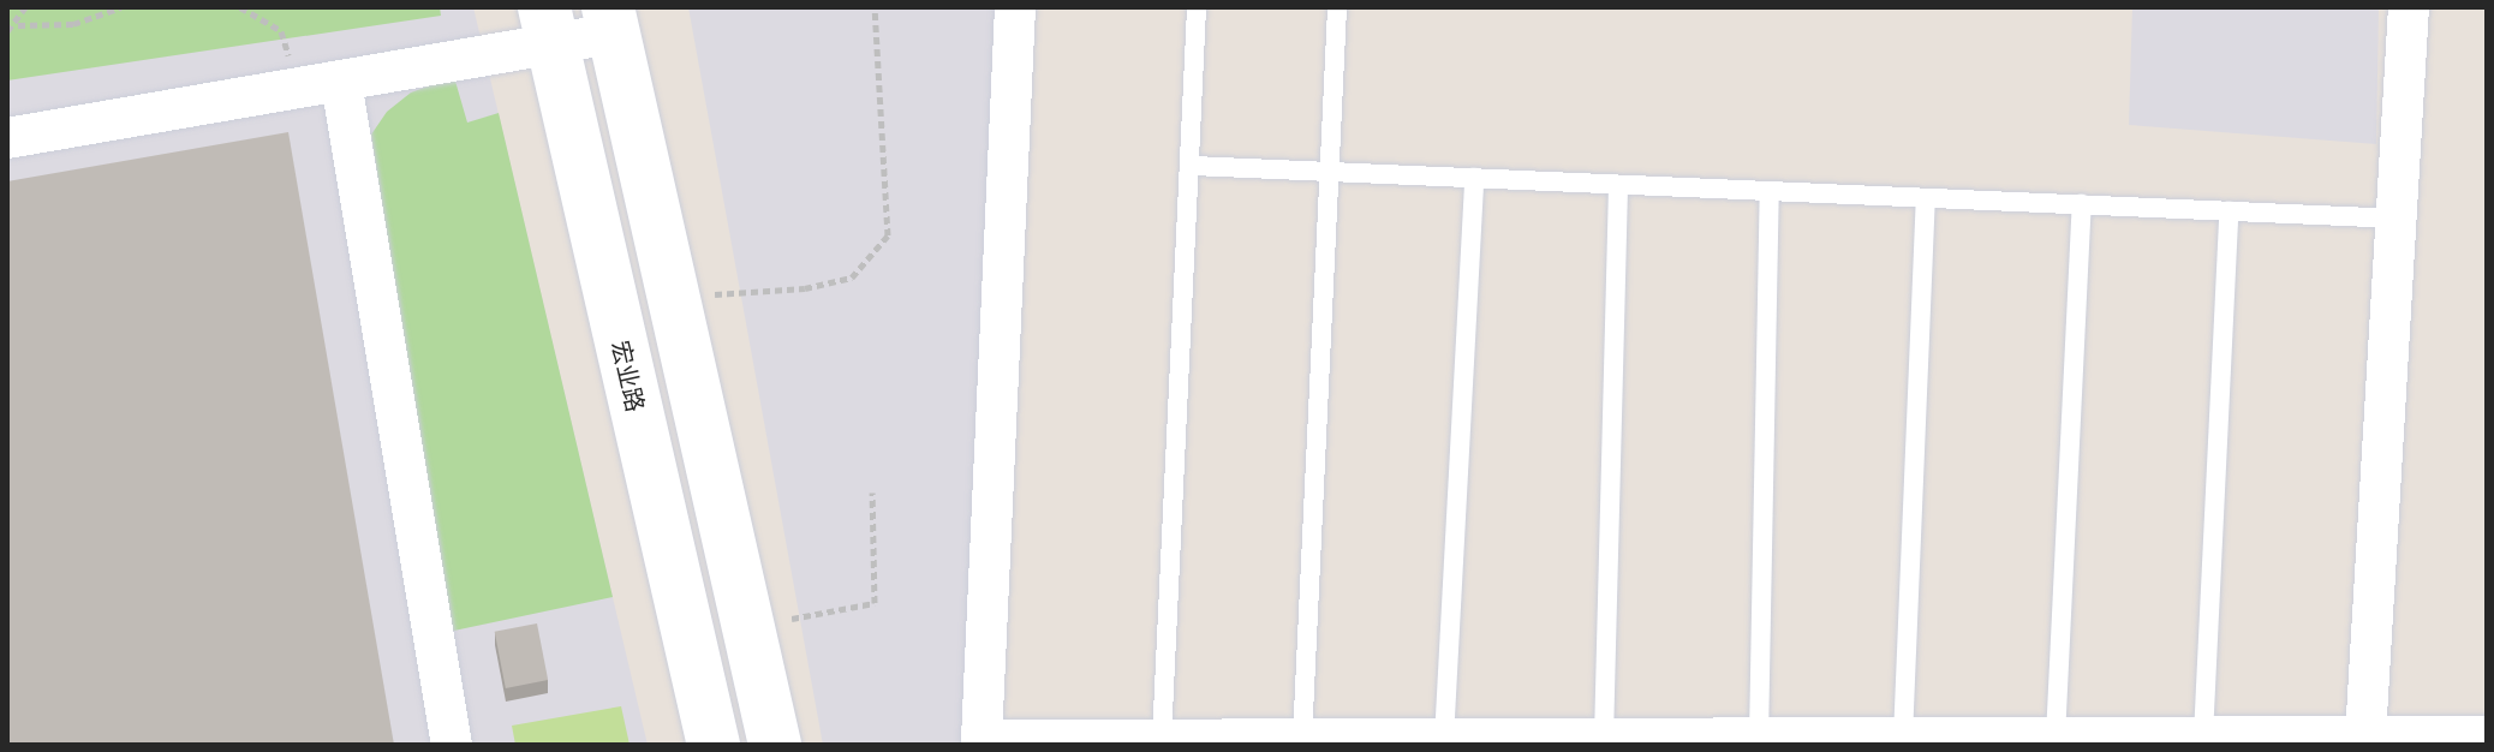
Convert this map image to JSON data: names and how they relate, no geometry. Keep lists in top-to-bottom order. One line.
{"streets":{"street":["宏业路"]}}
